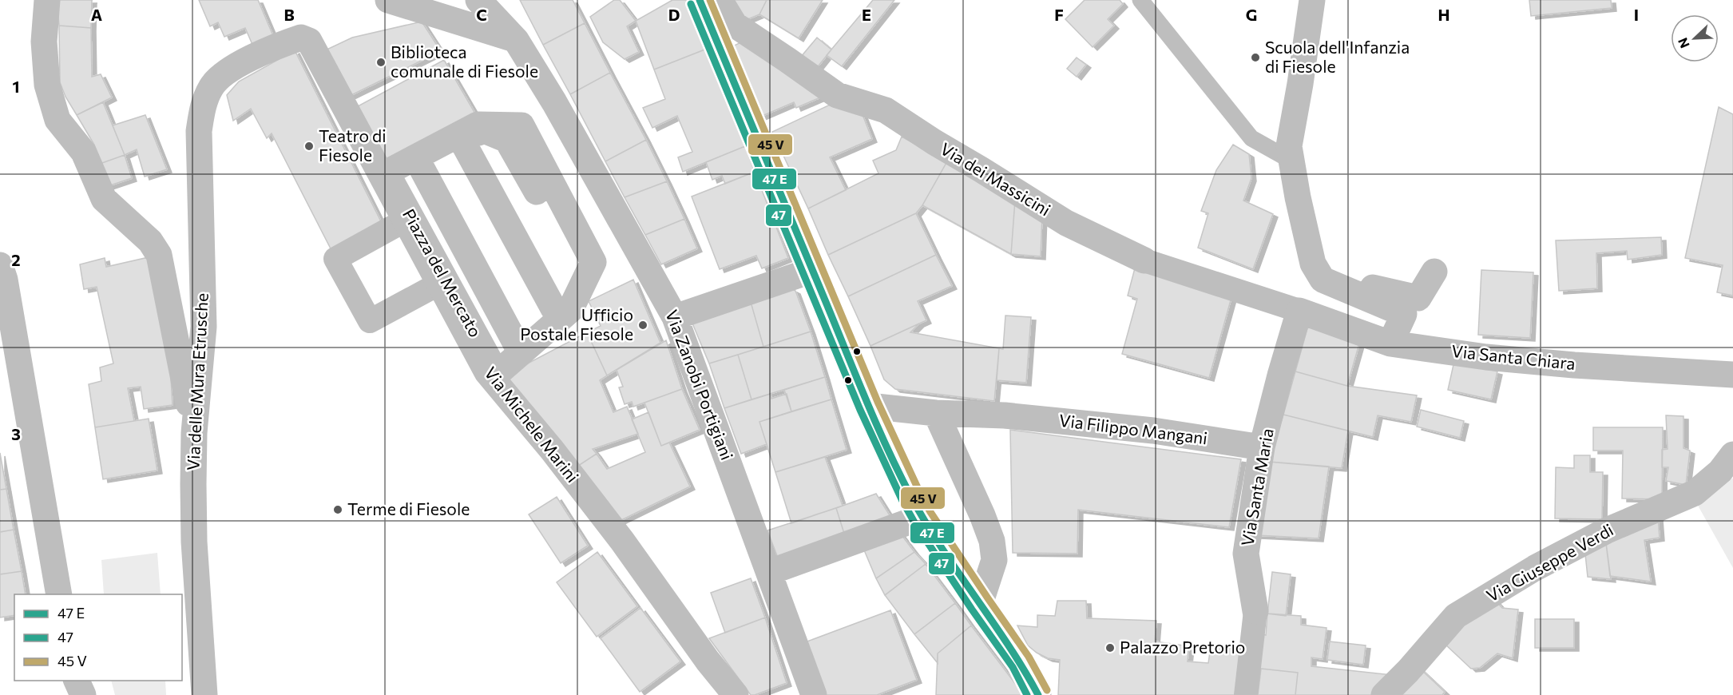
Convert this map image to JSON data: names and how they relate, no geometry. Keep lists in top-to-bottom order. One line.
{"streets":{"street":["Via dei Massicini","Piazza del Mercato","Via Santa Chiara","Via delle Mura Etrusche","Via Zanobi Portigiani","Via Michele Marini","Via Filippo Mangani","Via Santa Maria","Via Giuseppe Verdi"]},"crossings":[["Via dei Massicini","Via Santa Chiara"],["Via dei Massicini","Via Santa Maria"],["Piazza del Mercato","Via Michele Marini"],["Via Santa Chiara","Via Santa Maria"],["Via delle Mura Etrusche","Via Michele Marini"],["Via Filippo Mangani","Via Santa Maria"]],"places":["Scuola dell'Infanzia di Fiesole","Biblioteca comunale di Fiesole","Teatro di Fiesole","Ufficio Postale Fiesole","Terme di Fiesole","Palazzo Pretorio"],"lines":["transit line 47"],"legend":["47 E","47","45 V"],"north":"bottom left","grid":{"columns":["A","B","C","D","E","F","G","H","I"],"rows":["1","2","3"]}}
